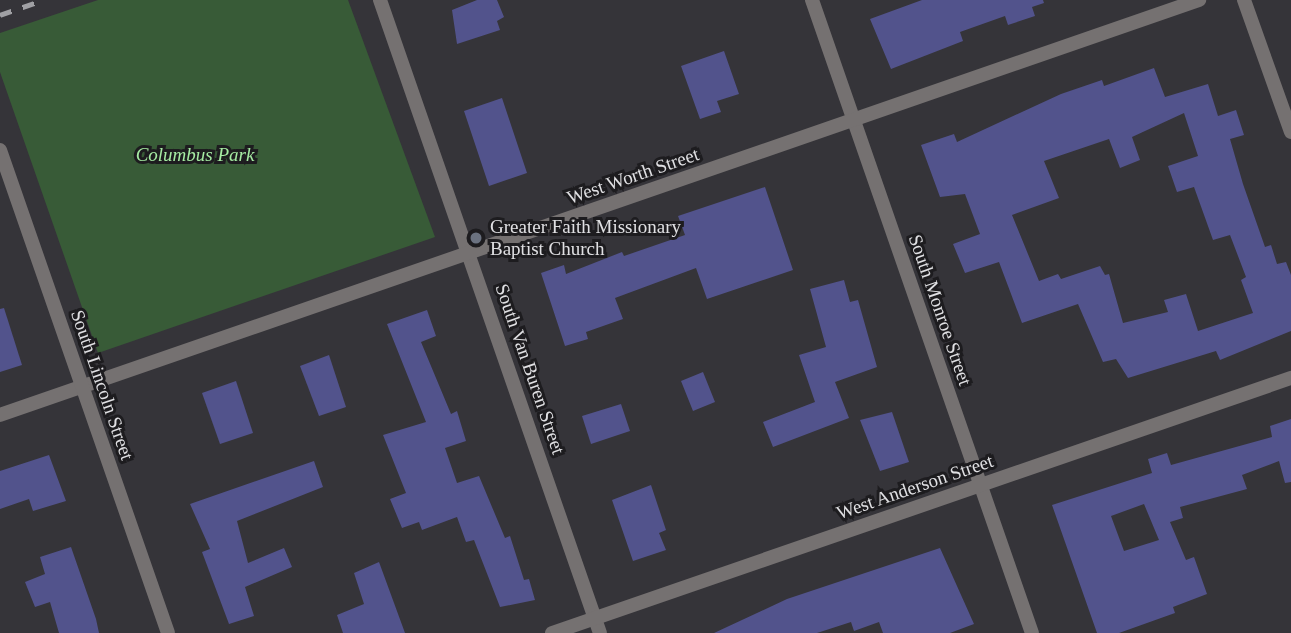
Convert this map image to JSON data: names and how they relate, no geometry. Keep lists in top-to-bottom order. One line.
{"streets":{"street":["West Worth Street","South Monroe Street","South Van Buren Street","South Lincoln Street","West Anderson Street"]},"crossings":[["West Worth Street","South Monroe Street"],["West Worth Street","South Van Buren Street"],["West Worth Street","South Lincoln Street"],["South Monroe Street","West Anderson Street"],["South Van Buren Street","West Anderson Street"]],"parks":["Columbus Park"],"places":["Greater Faith Missionary Baptist Church"]}
